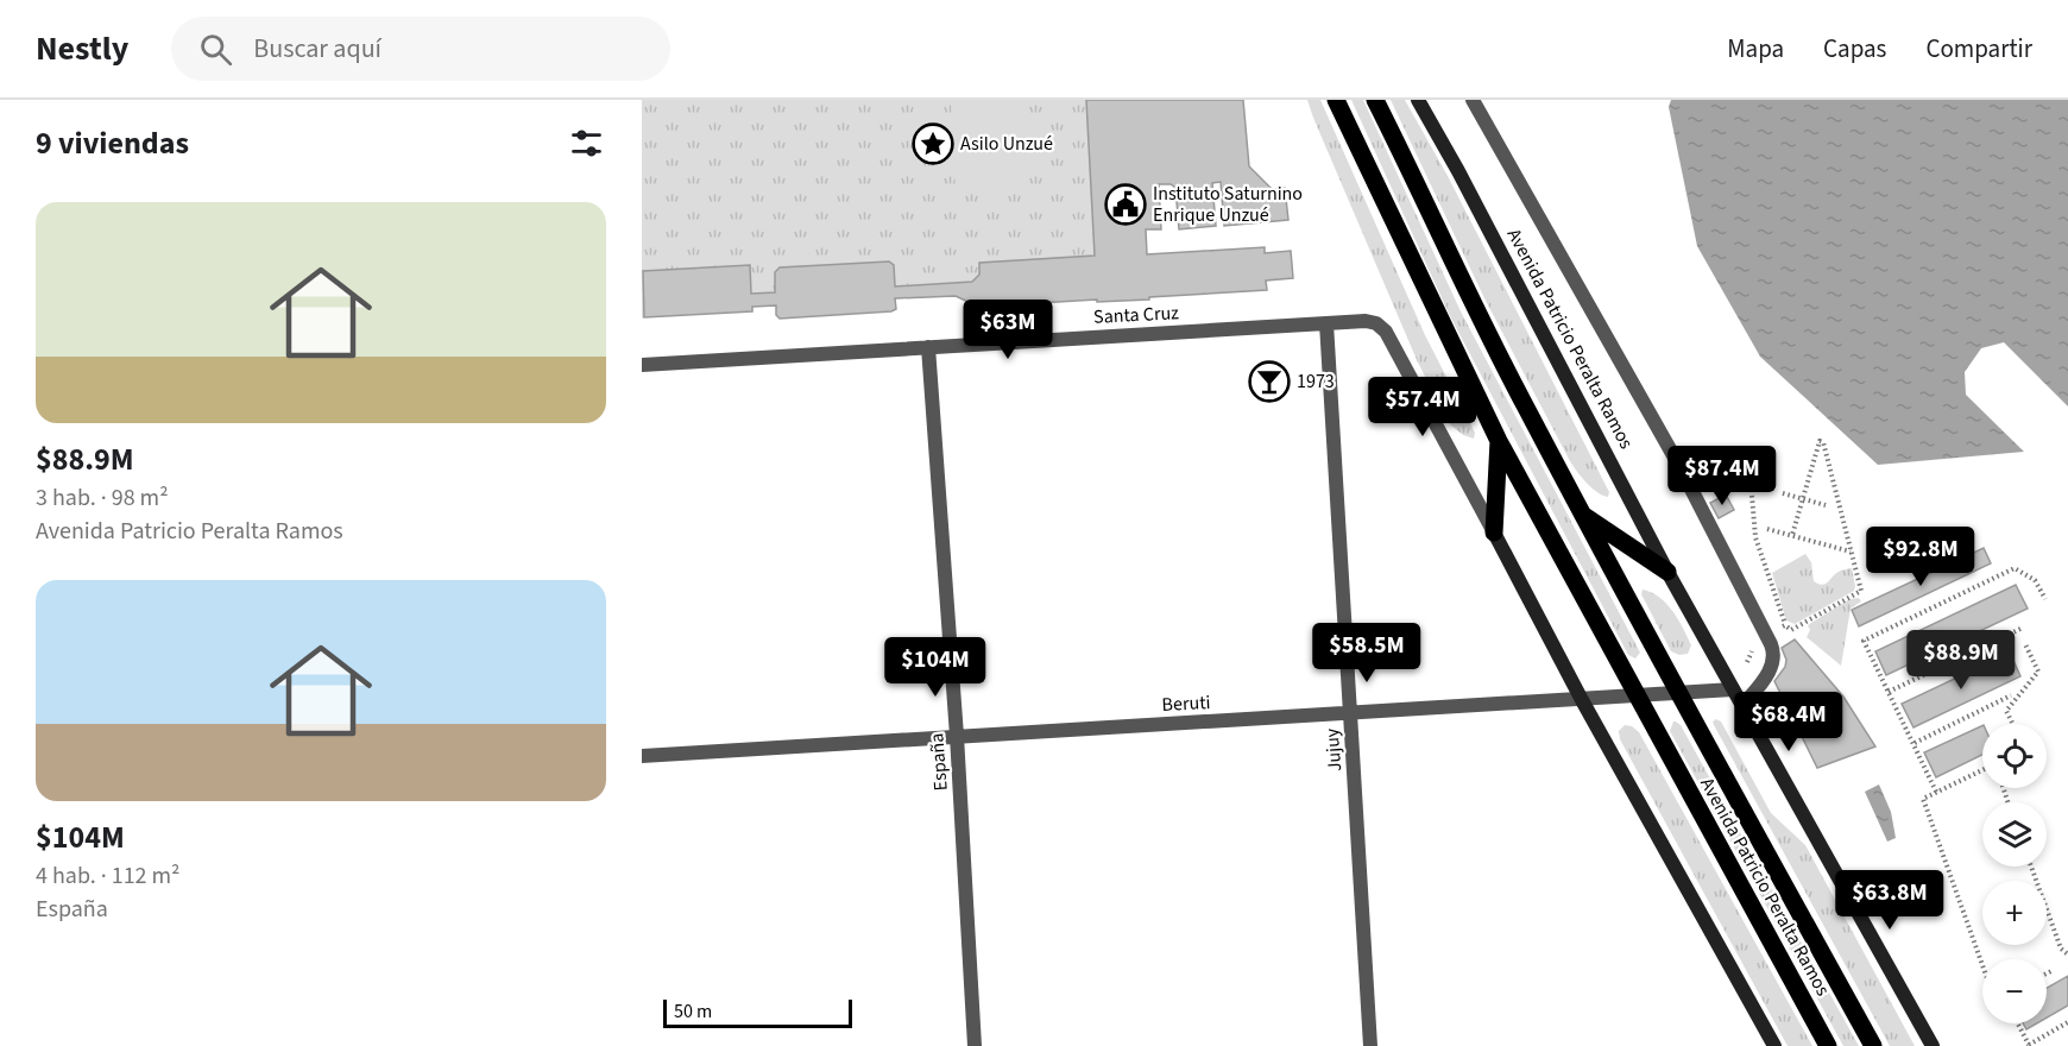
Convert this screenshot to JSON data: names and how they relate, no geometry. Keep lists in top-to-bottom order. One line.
{"streets":{"main road":["Avenida Patricio Peralta Ramos"],"street":["Santa Cruz","Beruti","Jujuy","España"]},"crossings":[["Santa Cruz","Jujuy"],["Santa Cruz","España"],["Avenida Patricio Peralta Ramos","Beruti"],["Beruti","Jujuy"],["Beruti","España"]],"places":{"place":["Asilo Unzué"],"public building":["Instituto Saturnino Enrique Unzué"],"bar":["1973"]},"scale_bar":"50 m","page":{"header":"Nestly","search":"Buscar aquí","nav":["Mapa","Capas","Compartir"],"heading":"9 viviendas","list":[{"name":"$88.9M","note":"3 hab. · 98 m² · Avenida Patricio Peralta Ramos"},{"name":"$104M","note":"4 hab. · 112 m² · España"}],"price":["$63M","$57.4M","$87.4M","$92.8M","$58.5M","$88.9M","$104M","$68.4M","$63.8M"],"map_buttons":["+","−"],"scale":"50 m"}}
